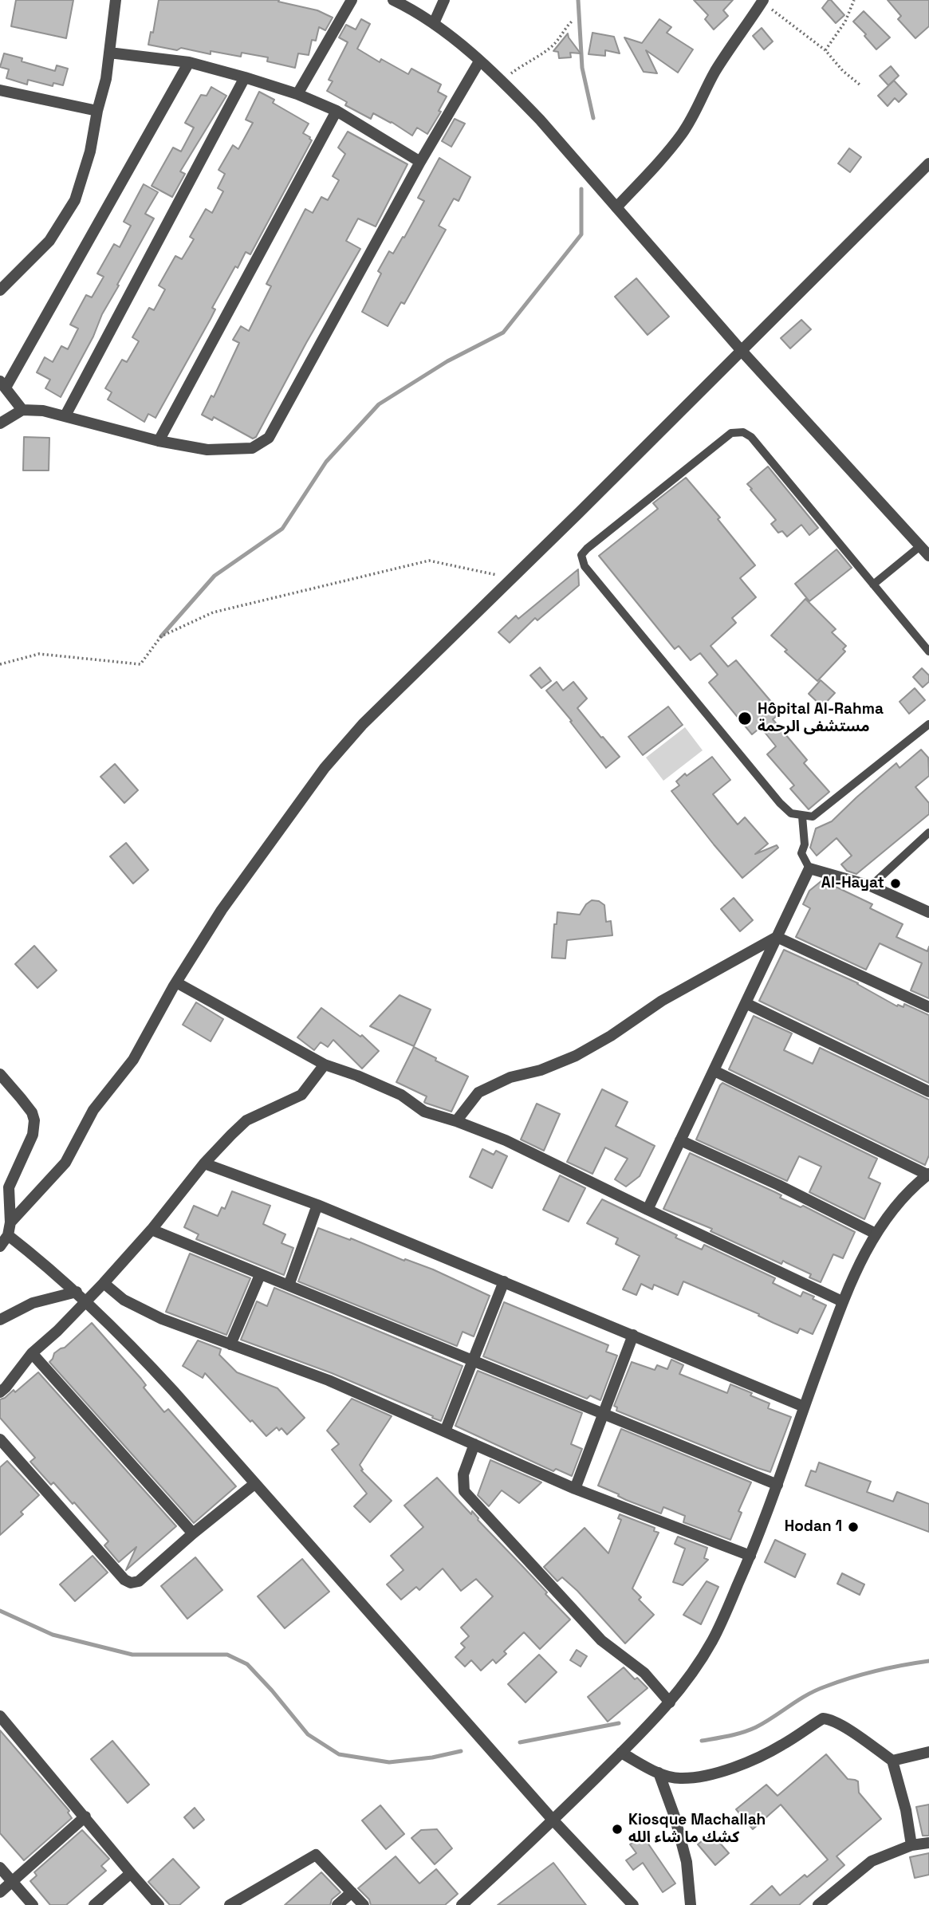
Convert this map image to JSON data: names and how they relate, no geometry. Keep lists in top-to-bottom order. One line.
{"places":["Hôpital Al-Rahma مستشفى الرحمة","Al-Hayat","Hodan 1","Kiosque Machallah كشك ما شاء الله"]}
